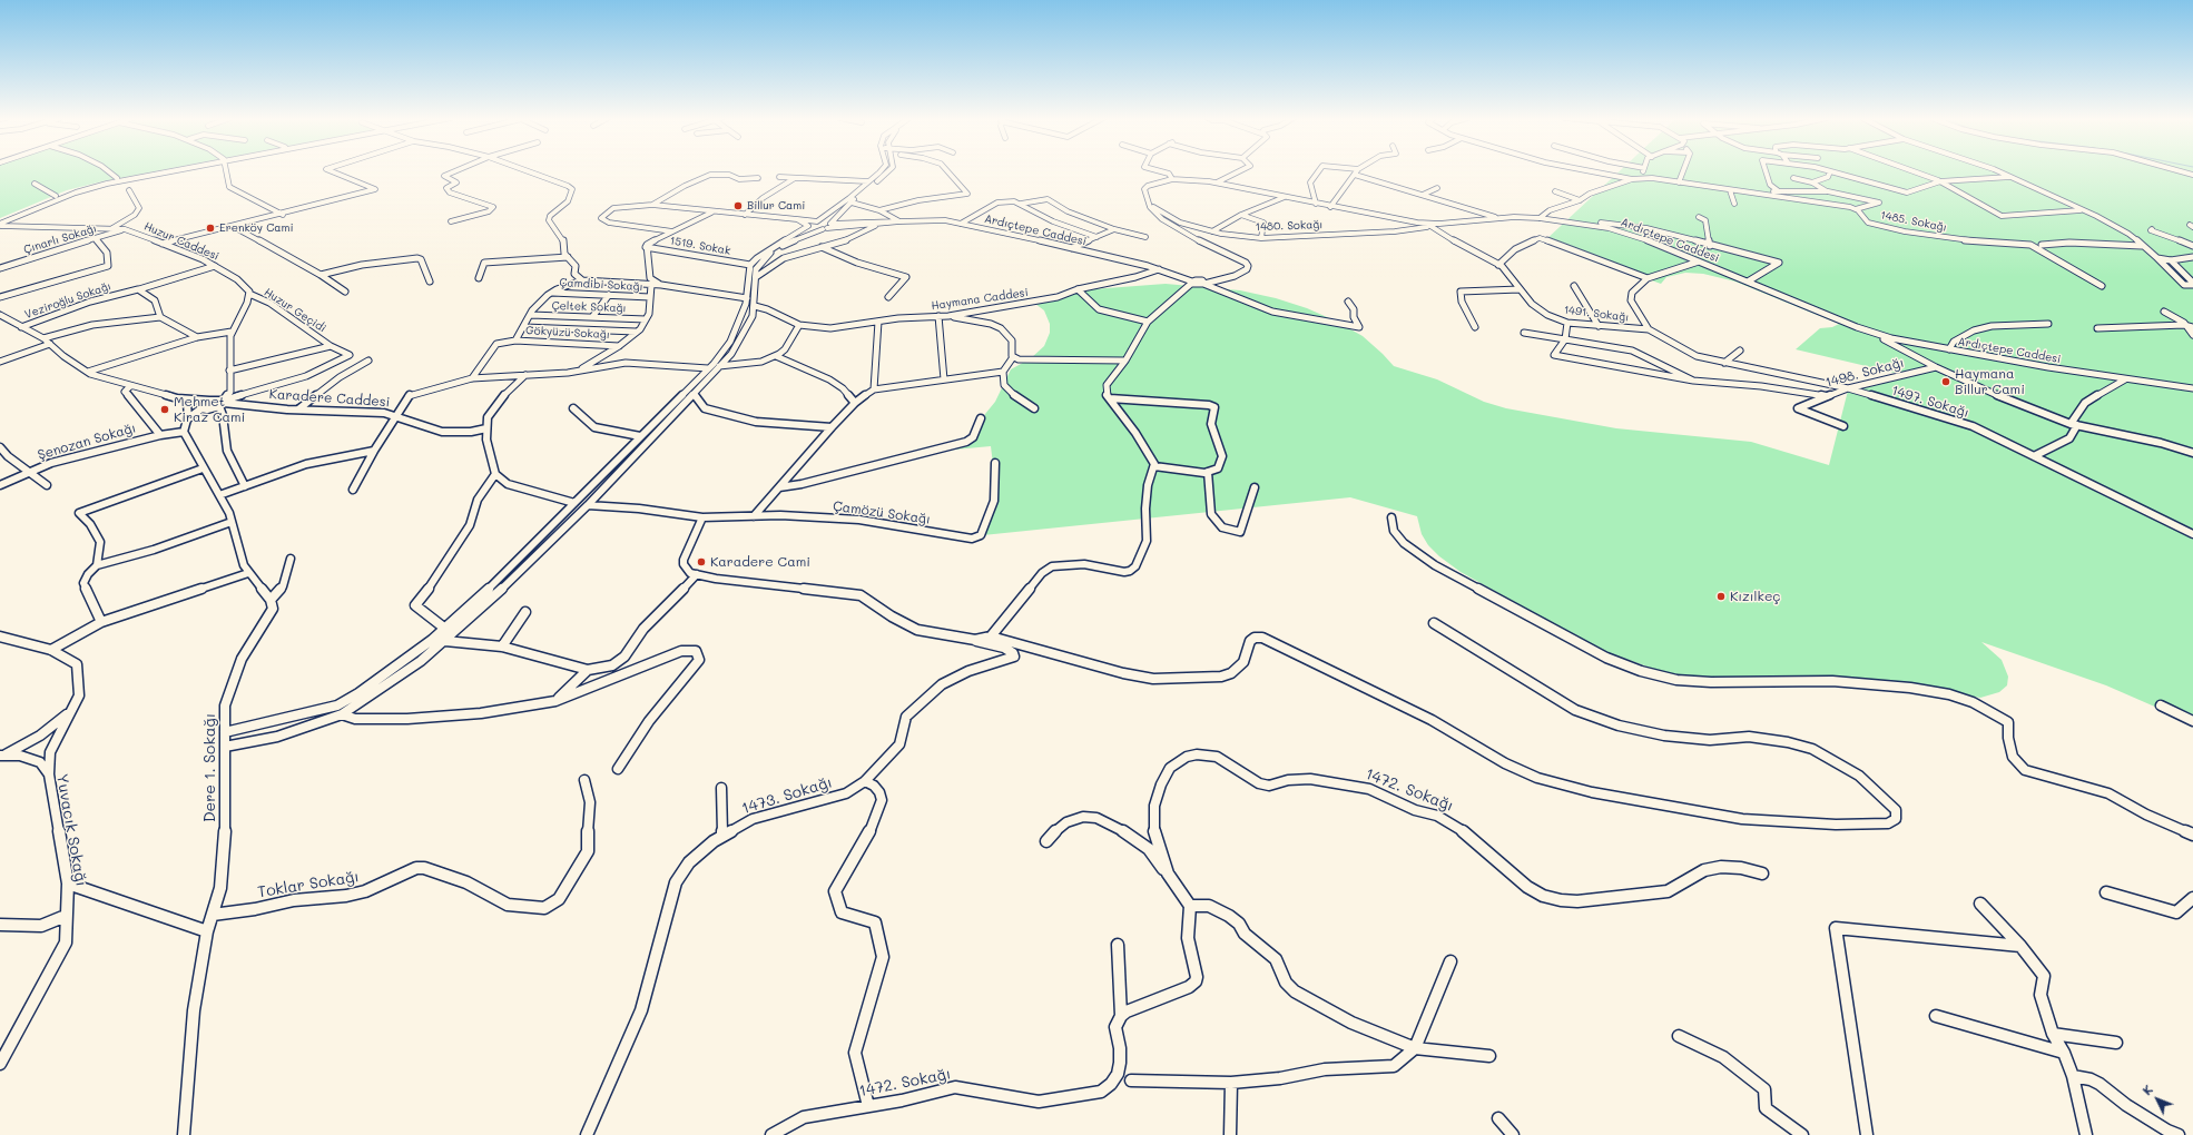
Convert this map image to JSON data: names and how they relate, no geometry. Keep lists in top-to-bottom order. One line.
{"streets":{"street":["1485. Sokağı","1480. Sokağı","Ardıçtepe Caddesi","Çınarlı Sokağı","Huzur Caddesi","1519. Sokak","Çamdibi Sokağı","Haymana Caddesi","Veziroğlu Sokağı","Çeltek Sokağı","Huzur Geçidi","1491. Sokağı","Gökyüzü Sokağı","1498. Sokağı","Karadere Caddesi","1497. Sokağı","Şenozan Sokağı","Çamözü Sokağı","Dere 1. Sokağı","1472. Sokağı","1473. Sokağı","Yuvacık Sokağı","Toklar Sokağı"]},"crossings":[["1480. Sokağı","Ardıçtepe Caddesi"],["1480. Sokağı","1491. Sokağı"],["Ardıçtepe Caddesi","Haymana Caddesi"],["Ardıçtepe Caddesi","1491. Sokağı"],["Çınarlı Sokağı","Huzur Caddesi"],["Huzur Caddesi","Veziroğlu Sokağı"],["Huzur Caddesi","Huzur Geçidi"],["Huzur Geçidi","Karadere Caddesi"],["1491. Sokağı","1497. Sokağı"],["1498. Sokağı","1497. Sokağı"],["Dere 1. Sokağı","Toklar Sokağı"]],"places":["Billur Cami","Erenköy Cami","Haymana Billur Cami","Mehmet Kiraz Cami","Karadere Cami","Kızılkeç"],"north":"top left"}
